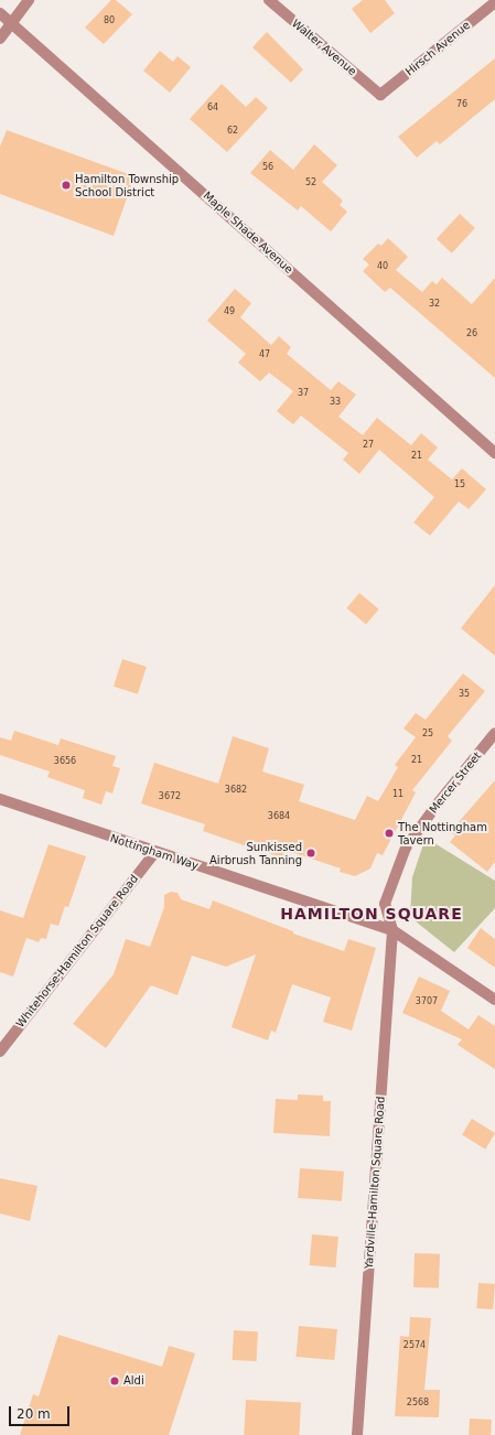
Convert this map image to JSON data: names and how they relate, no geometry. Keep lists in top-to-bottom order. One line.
{"streets":{"street":["Walter Avenue","Hirsch Avenue","Maple Shade Avenue","Mercer Street","Nottingham Way","Whitehorse-Hamilton Square Road","Yardville-Hamilton Square Road"]},"crossings":[["Walter Avenue","Hirsch Avenue"],["Mercer Street","Nottingham Way"],["Mercer Street","Yardville-Hamilton Square Road"],["Nottingham Way","Whitehorse-Hamilton Square Road"],["Nottingham Way","Yardville-Hamilton Square Road"]],"districts":["HAMILTON SQUARE"],"places":["Hamilton Township School District","The Nottingham Tavern","Sunkissed Airbrush Tanning","Aldi"],"house_numbers":["80","76","64","62","56","52","40","32","49","26","47","37","33","27","21","15","35","25","21","3656","3682","11","3672","3684","3707","2574","2568"],"scale_bar":"20 m"}
